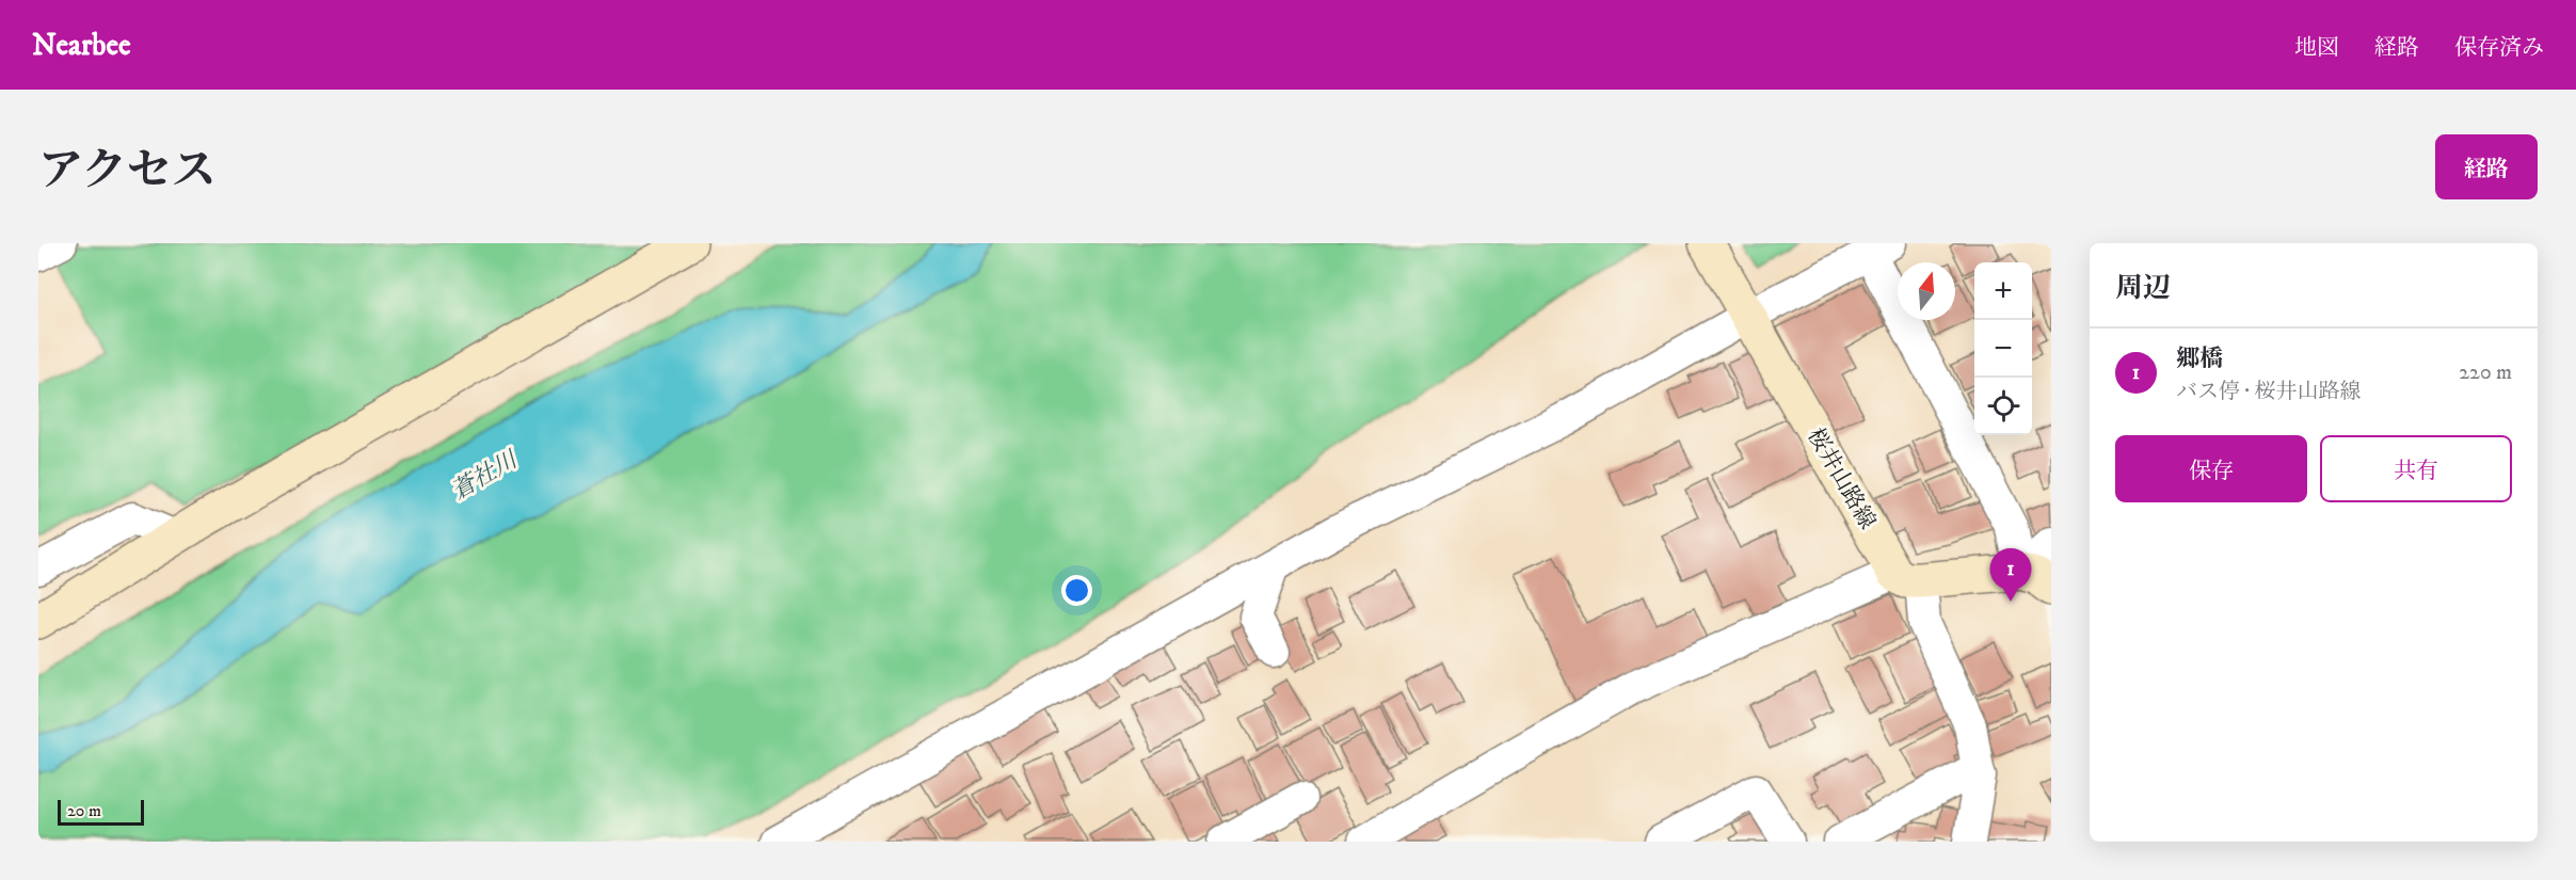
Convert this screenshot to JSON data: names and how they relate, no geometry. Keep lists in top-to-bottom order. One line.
{"streets":{"street":["桜井山路線"]},"water":["蒼社川"],"scale_bar":"20 m","north":"top","page":{"header":"Nearbee","nav":["地図","経路","保存済み"],"title":"アクセス","buttons":["経路",["保存","共有"]],"heading":"周辺","map_buttons":["+","−"],"list":[{"mark":"1","name":"郷橋","note":"バス停 · 桜井山路線","value":"220 m"}],"pins":"1","scale":"20 m"}}
